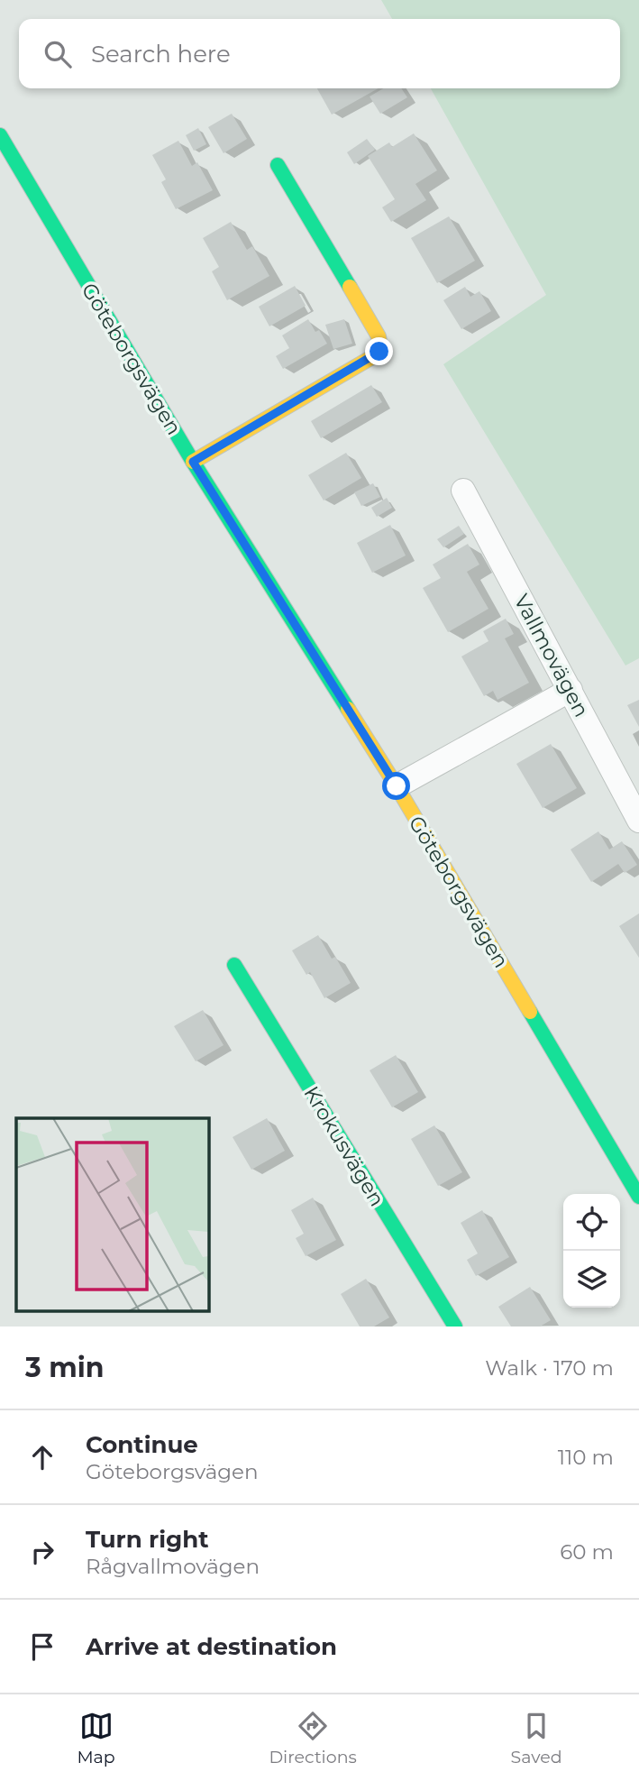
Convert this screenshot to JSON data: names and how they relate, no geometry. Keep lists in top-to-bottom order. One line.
{"streets":{"street":["Göteborgsvägen","Vallmovägen","Krokusvägen"]},"page":{"search":"Search here","heading":["3 min","Walk · 170 m"],"list":[["Continue","Göteborgsvägen","110 m"],["Turn right","Rågvallmovägen","60 m"],"Arrive at destination"],"nav":["Map","Directions","Saved"]}}
